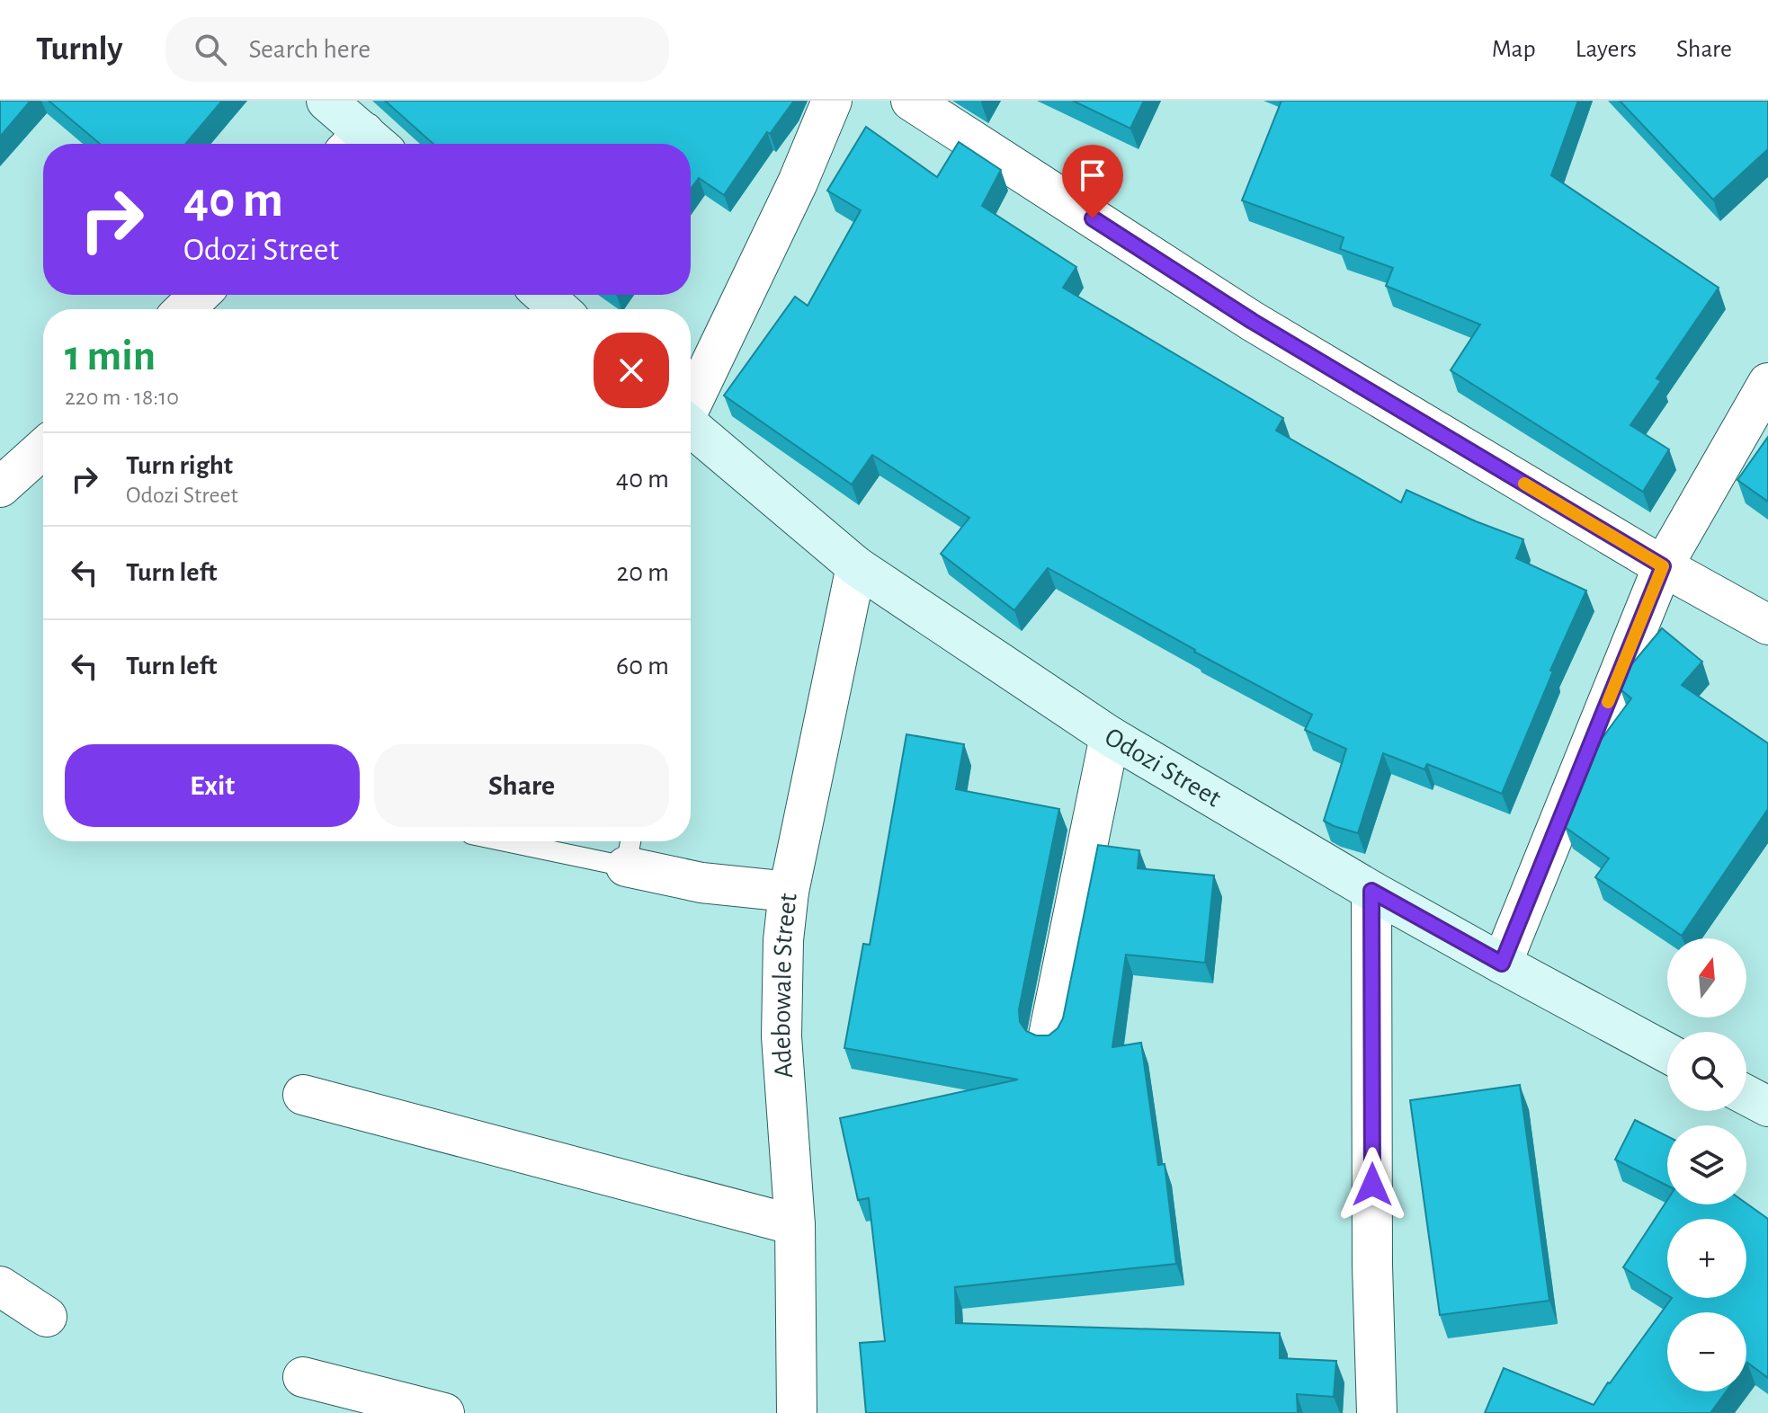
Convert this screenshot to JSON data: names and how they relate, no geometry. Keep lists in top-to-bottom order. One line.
{"streets":{"main road":["Odozi Street"],"street":["Adebowale Street"]},"crossings":[["Odozi Street","Adebowale Street"]],"north":"top","page":{"header":"Turnly","search":"Search here","nav":["Map","Layers","Share"],"turn":["40 m","Odozi Street"],"heading":["1 min","220 m · 18:10"],"list":[{"name":"Turn right","note":"Odozi Street","value":"40 m"},{"name":"Turn left","value":"20 m"},{"name":"Turn left","value":"60 m"}],"buttons":["Exit","Share"],"map_buttons":["+","−"]}}
